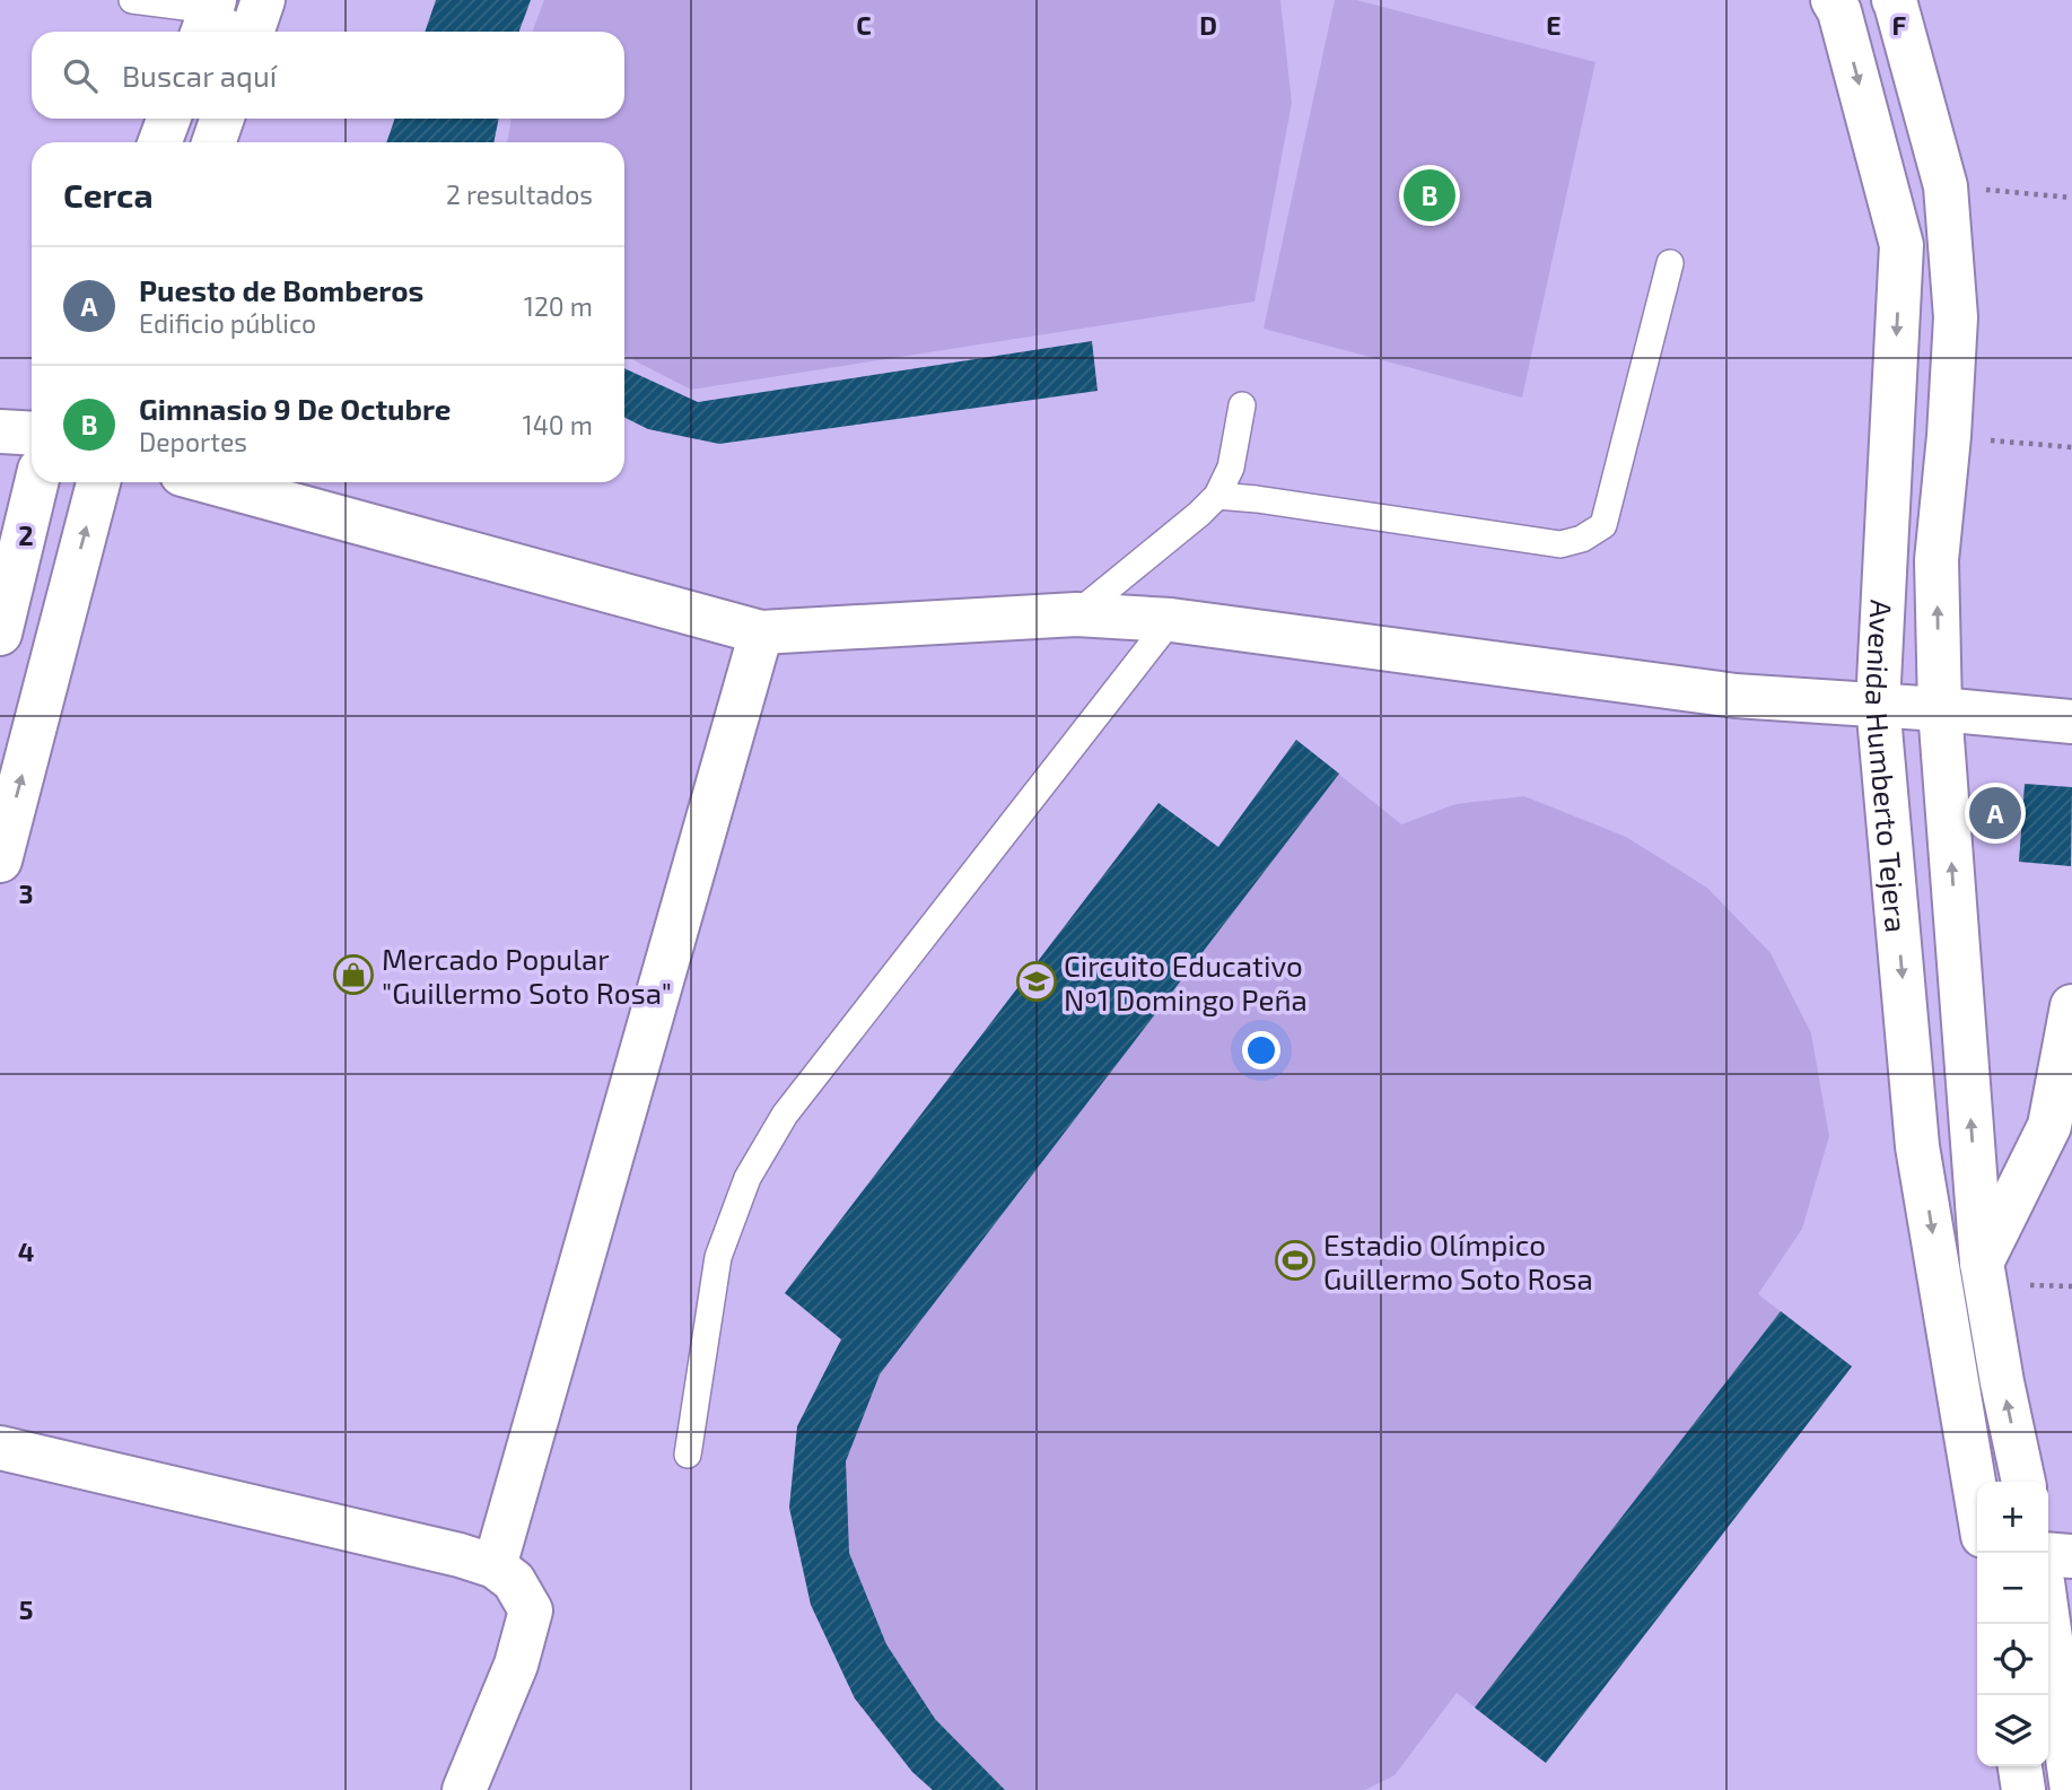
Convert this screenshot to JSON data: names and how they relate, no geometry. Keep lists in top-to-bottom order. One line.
{"streets":{"street":["Avenida Humberto Tejera"]},"places":{"shop":["Mercado Popular \"Guillermo Soto Rosa\""],"school or university":["Circuito Educativo Nº1 Domingo Peña"],"sports":["Estadio Olímpico Guillermo Soto Rosa"]},"page":{"search":"Buscar aquí","heading":["Cerca","2 resultados"],"pins":["B","A"],"list":[{"mark":"A","name":"Puesto de Bomberos","note":"Edificio público","value":"120 m"},{"mark":"B","name":"Gimnasio 9 De Octubre","note":"Deportes","value":"140 m"}],"map_buttons":["+","−"]},"grid":{"columns":["C","D","E","F"],"rows":["2","3","4","5"]}}
